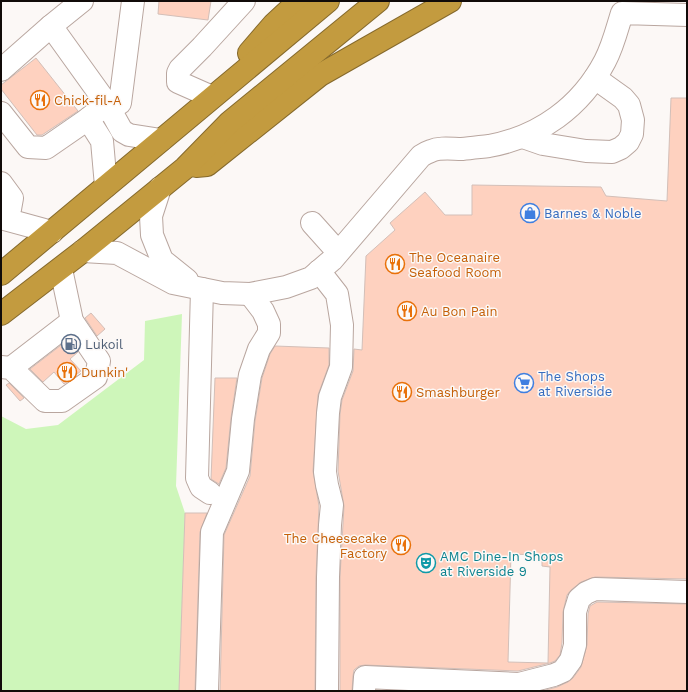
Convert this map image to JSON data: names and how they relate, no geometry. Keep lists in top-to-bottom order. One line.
{"places":{"restaurant":["Chick-fil-A","The Oceanaire Seafood Room","Au Bon Pain","Dunkin'","Smashburger","The Cheesecake Factory"],"shop":["Barnes & Noble"],"fuel station":["Lukoil"],"supermarket":["The Shops at Riverside"],"theatre":["AMC Dine-In Shops at Riverside 9"]}}
